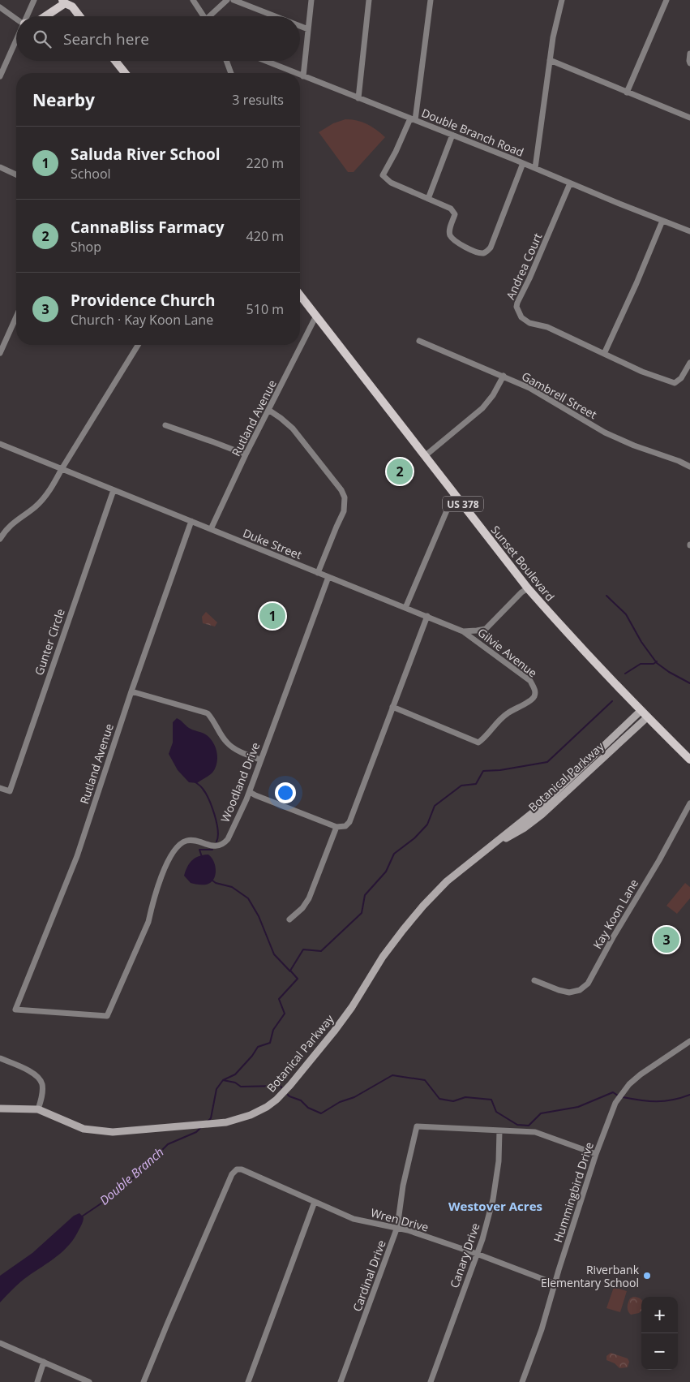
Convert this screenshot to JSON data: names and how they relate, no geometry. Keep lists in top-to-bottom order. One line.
{"streets":{"main road":["US 378","Sunset Boulevard"],"street":["Double Branch Road","Andrea Court","Gambrell Street","Rutland Avenue","Duke Street","Gunter Circle","Gilvie Avenue","Botanical Parkway","Woodland Drive","Kay Koon Lane","Hummingbird Drive","Wren Drive","Canary Drive","Cardinal Drive"]},"crossings":[["Double Branch Road","Andrea Court"],["Rutland Avenue","Duke Street"],["Rutland Avenue","Sunset Boulevard"],["Rutland Avenue","Woodland Drive"],["Duke Street","Sunset Boulevard"],["Duke Street","Gunter Circle"],["Duke Street","Gilvie Avenue"],["Duke Street","Woodland Drive"],["Sunset Boulevard","Botanical Parkway"],["Hummingbird Drive","Wren Drive"],["Wren Drive","Canary Drive"],["Wren Drive","Cardinal Drive"],["Canary Drive","Cardinal Drive"]],"districts":["Westover Acres"],"water":["Double Branch"],"places":["Riverbank Elementary School"],"page":{"search":"Search here","heading":["Nearby","3 results"],"list":[{"mark":"1","name":"Saluda River School","note":"School","value":"220 m"},{"mark":"2","name":"CannaBliss Farmacy","note":"Shop","value":"420 m"},{"mark":"3","name":"Providence Church","note":"Church · Kay Koon Lane","value":"510 m"}],"pins":["2","1","3"],"map_buttons":["+","−"]}}
